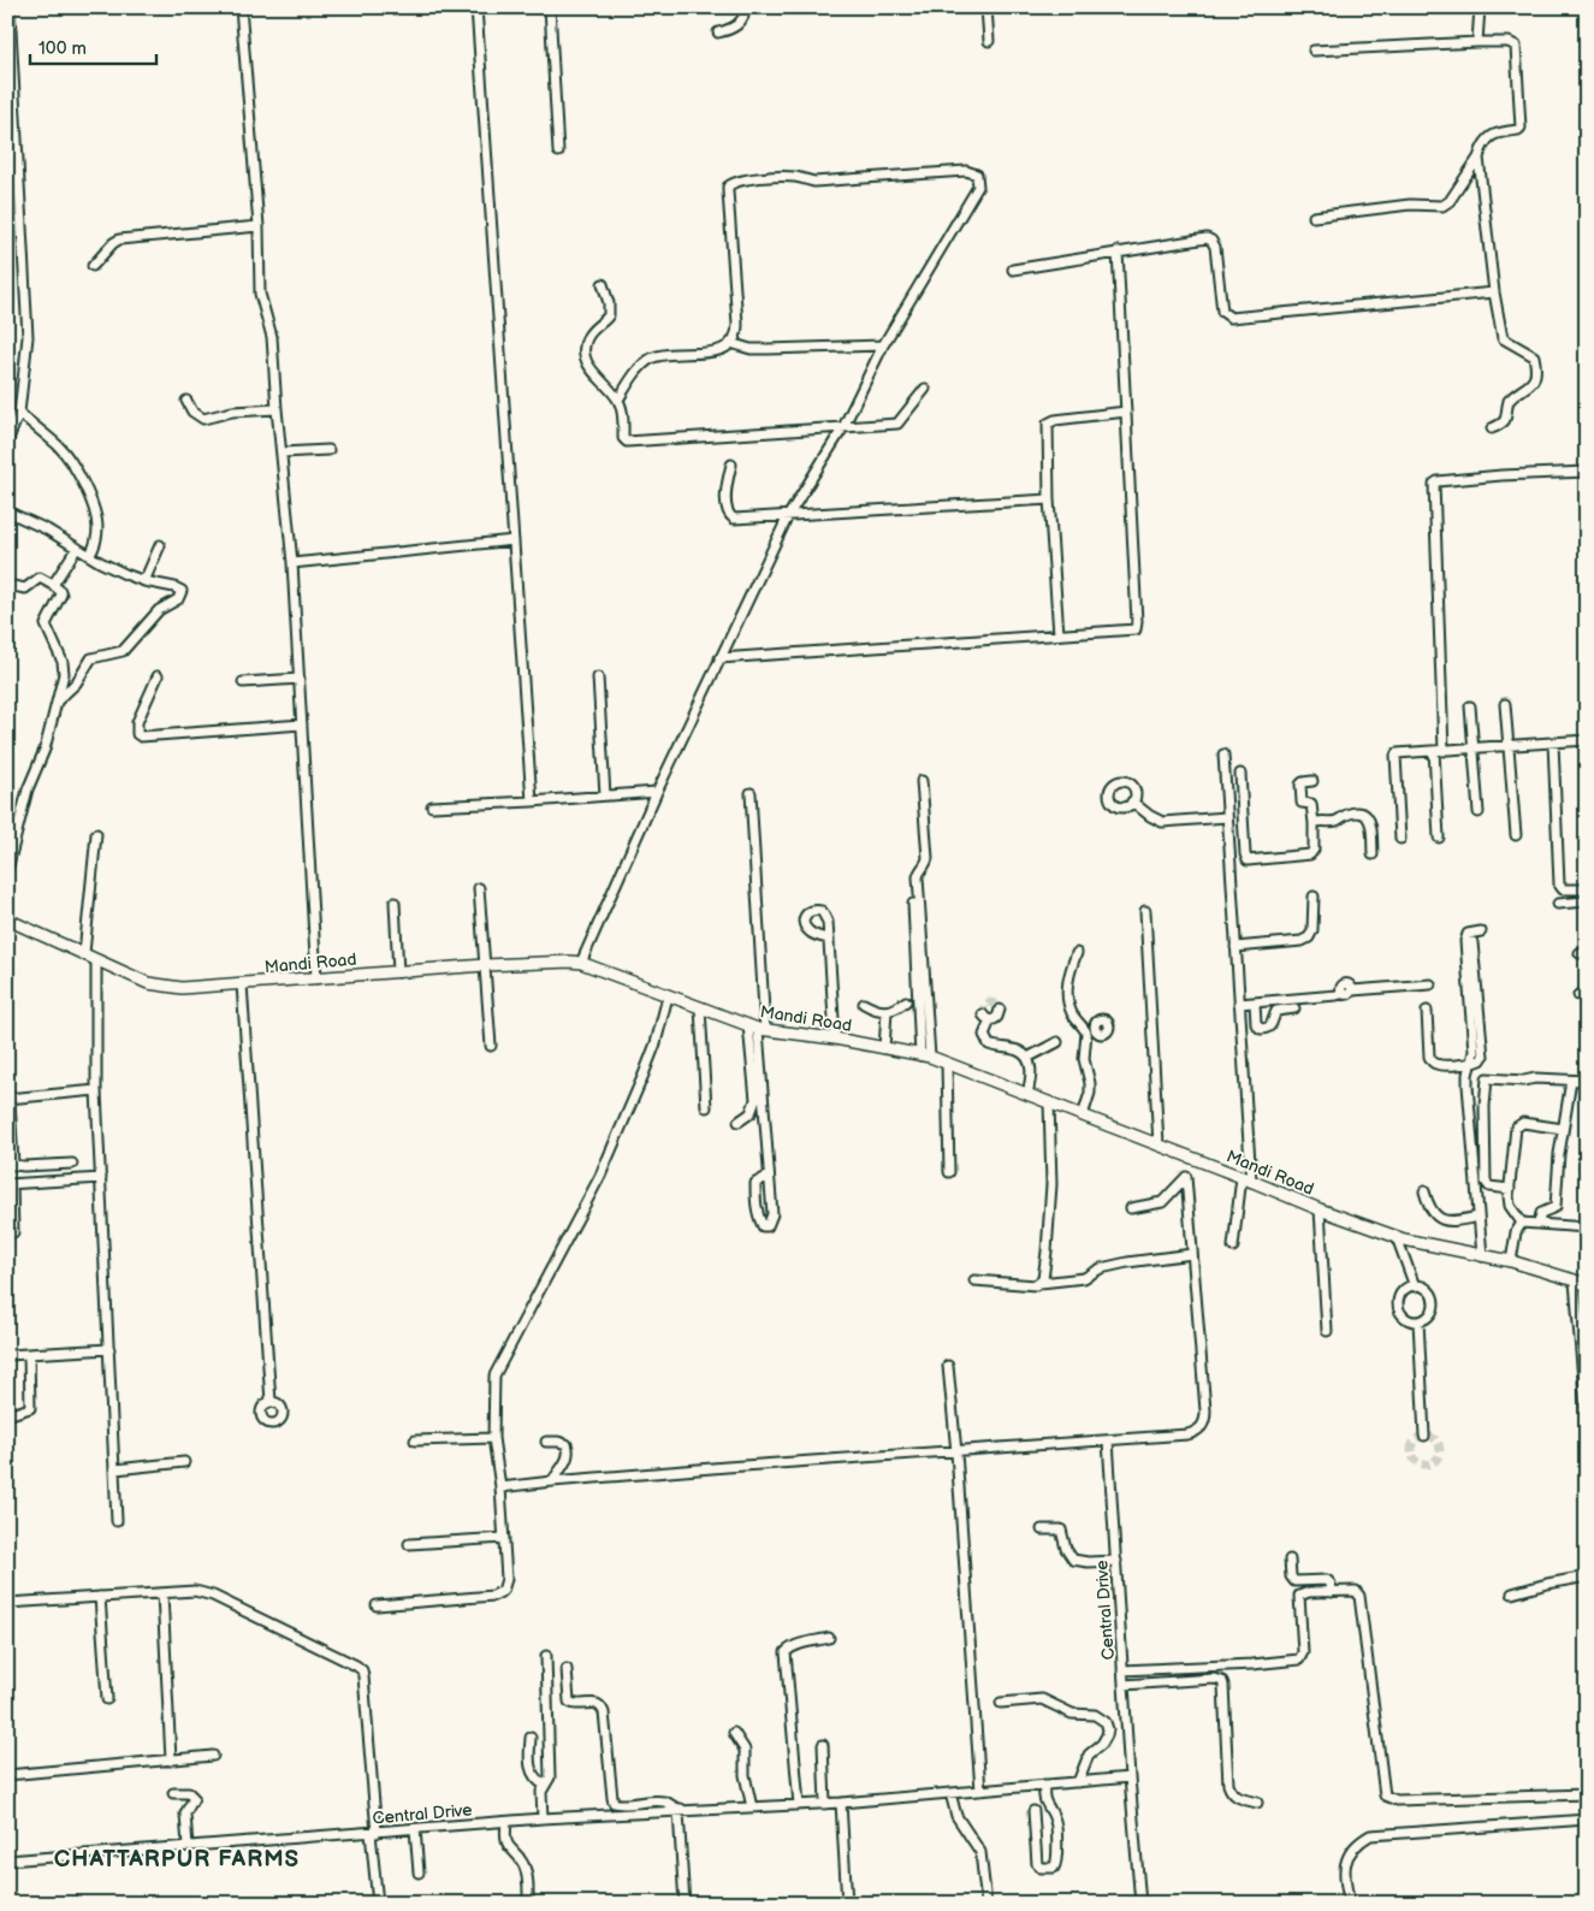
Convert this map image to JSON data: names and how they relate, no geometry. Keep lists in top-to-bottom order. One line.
{"streets":{"street":["Mandi Road","Central Drive"]},"districts":["CHATTARPUR FARMS"],"scale_bar":"100 m"}
